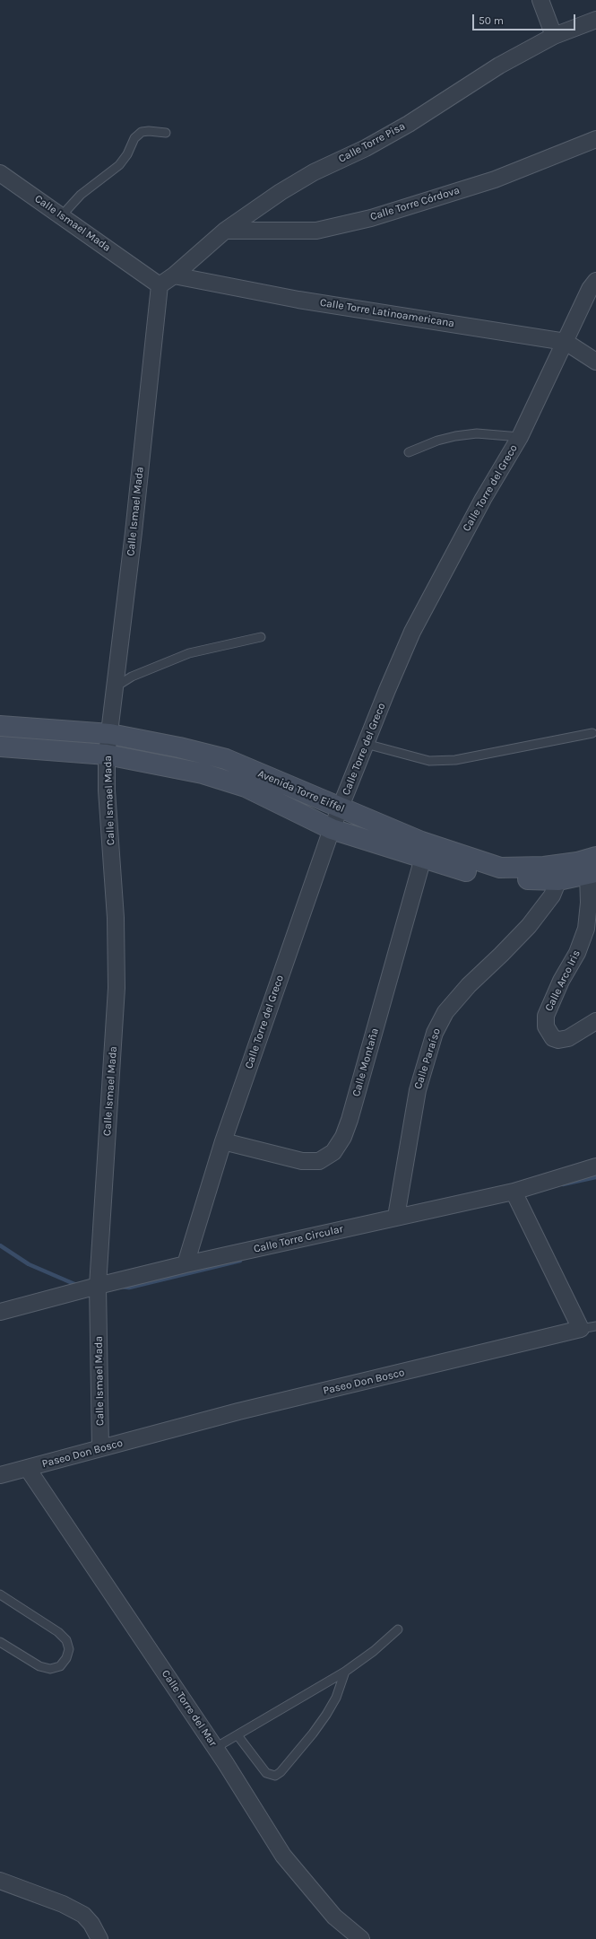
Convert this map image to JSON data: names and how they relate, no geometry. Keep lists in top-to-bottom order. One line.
{"streets":{"street":["Calle Torre Pisa","Calle Torre Córdova","Calle Ismael Mada","Calle Torre Latinoamericana","Calle Torre del Greco","Avenida Torre Eiffel","Calle Arco Iris","Calle Paraíso","Calle Montaña","Calle Torre Circular","Paseo Don Bosco","Calle Torre del Mar"]},"crossings":[["Calle Torre Pisa","Calle Torre Córdova"],["Calle Torre Pisa","Calle Ismael Mada"],["Calle Torre Pisa","Calle Torre Latinoamericana"],["Calle Ismael Mada","Avenida Torre Eiffel"],["Calle Ismael Mada","Calle Torre Circular"],["Calle Ismael Mada","Paseo Don Bosco"],["Calle Torre Latinoamericana","Calle Torre del Greco"],["Calle Torre del Greco","Avenida Torre Eiffel"],["Calle Torre del Greco","Calle Montaña"],["Calle Torre del Greco","Calle Torre Circular"],["Avenida Torre Eiffel","Calle Arco Iris"],["Avenida Torre Eiffel","Calle Paraíso"],["Avenida Torre Eiffel","Calle Montaña"],["Calle Paraíso","Calle Torre Circular"],["Calle Torre Circular","Paseo Don Bosco"],["Paseo Don Bosco","Calle Torre del Mar"]],"scale_bar":"50 m"}
